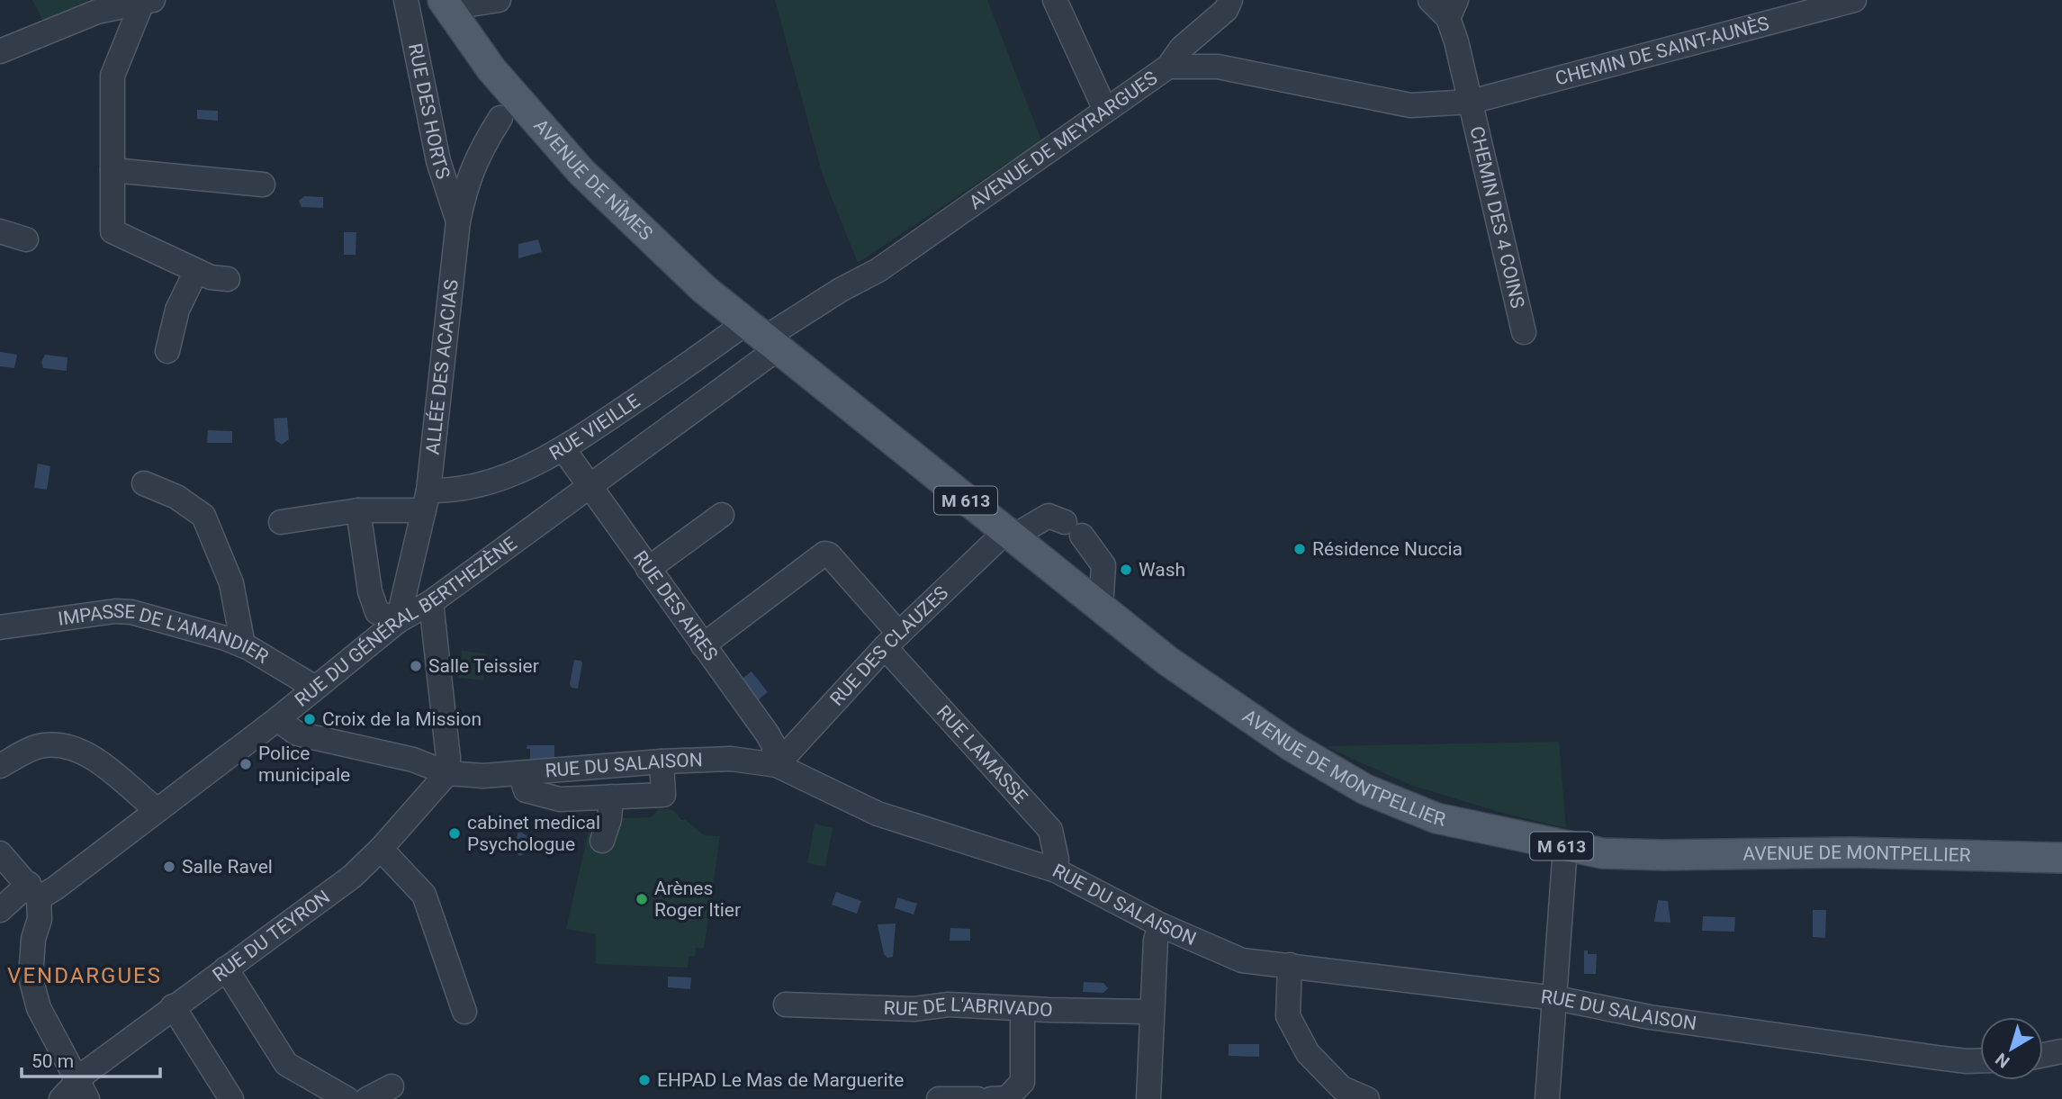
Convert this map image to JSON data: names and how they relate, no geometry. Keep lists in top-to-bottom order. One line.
{"streets":{"main road":["AVENUE DE NÎMES","M 613","AVENUE DE MONTPELLIER"],"street":["CHEMIN DE SAINT-AUNÈS","RUE DES HORTS","AVENUE DE MEYRARGUES","CHEMIN DES 4 COINS","ALLÉE DES ACACIAS","RUE VIEILLE","RUE DES AIRES","RUE DU GÉNÉRAL BERTHEZÈNE","IMPASSE DE L'AMANDIER","RUE DES CLAUZES","RUE LAMASSE","RUE DU SALAISON","RUE DU TEYRON","RUE DE L'ABRIVADO"]},"crossings":[["CHEMIN DE SAINT-AUNÈS","AVENUE DE MEYRARGUES"],["CHEMIN DE SAINT-AUNÈS","CHEMIN DES 4 COINS"],["RUE DES HORTS","ALLÉE DES ACACIAS"],["AVENUE DE MEYRARGUES","AVENUE DE NÎMES"],["AVENUE DE MEYRARGUES","CHEMIN DES 4 COINS"],["AVENUE DE MEYRARGUES","RUE VIEILLE"],["AVENUE DE MEYRARGUES","RUE DU GÉNÉRAL BERTHEZÈNE"],["AVENUE DE MEYRARGUES","AVENUE DE MONTPELLIER"],["AVENUE DE NÎMES","RUE VIEILLE"],["AVENUE DE NÎMES","RUE DU GÉNÉRAL BERTHEZÈNE"],["AVENUE DE NÎMES","AVENUE DE MONTPELLIER"],["ALLÉE DES ACACIAS","RUE VIEILLE"],["ALLÉE DES ACACIAS","RUE DU GÉNÉRAL BERTHEZÈNE"],["RUE VIEILLE","RUE DES AIRES"],["RUE VIEILLE","RUE DU GÉNÉRAL BERTHEZÈNE"],["RUE VIEILLE","AVENUE DE MONTPELLIER"],["RUE DES AIRES","RUE DU GÉNÉRAL BERTHEZÈNE"],["RUE DES AIRES","RUE DES CLAUZES"],["RUE DES AIRES","RUE LAMASSE"],["RUE DES AIRES","RUE DU SALAISON"],["RUE DU GÉNÉRAL BERTHEZÈNE","IMPASSE DE L'AMANDIER"],["RUE DU GÉNÉRAL BERTHEZÈNE","RUE DU SALAISON"],["RUE DU GÉNÉRAL BERTHEZÈNE","AVENUE DE MONTPELLIER"],["RUE DES CLAUZES","RUE LAMASSE"],["RUE DES CLAUZES","RUE DU SALAISON"],["RUE DES CLAUZES","AVENUE DE MONTPELLIER"],["RUE LAMASSE","RUE DU SALAISON"],["RUE DU SALAISON","RUE DU TEYRON"]],"districts":["VENDARGUES"],"places":["Résidence Nuccia","Wash","Salle Teissier","Croix de la Mission","Police municipale","cabinet medical Psychologue","Salle Ravel","Arènes Roger Itier","EHPAD Le Mas de Marguerite"],"scale_bar":"50 m","north":"bottom left"}
